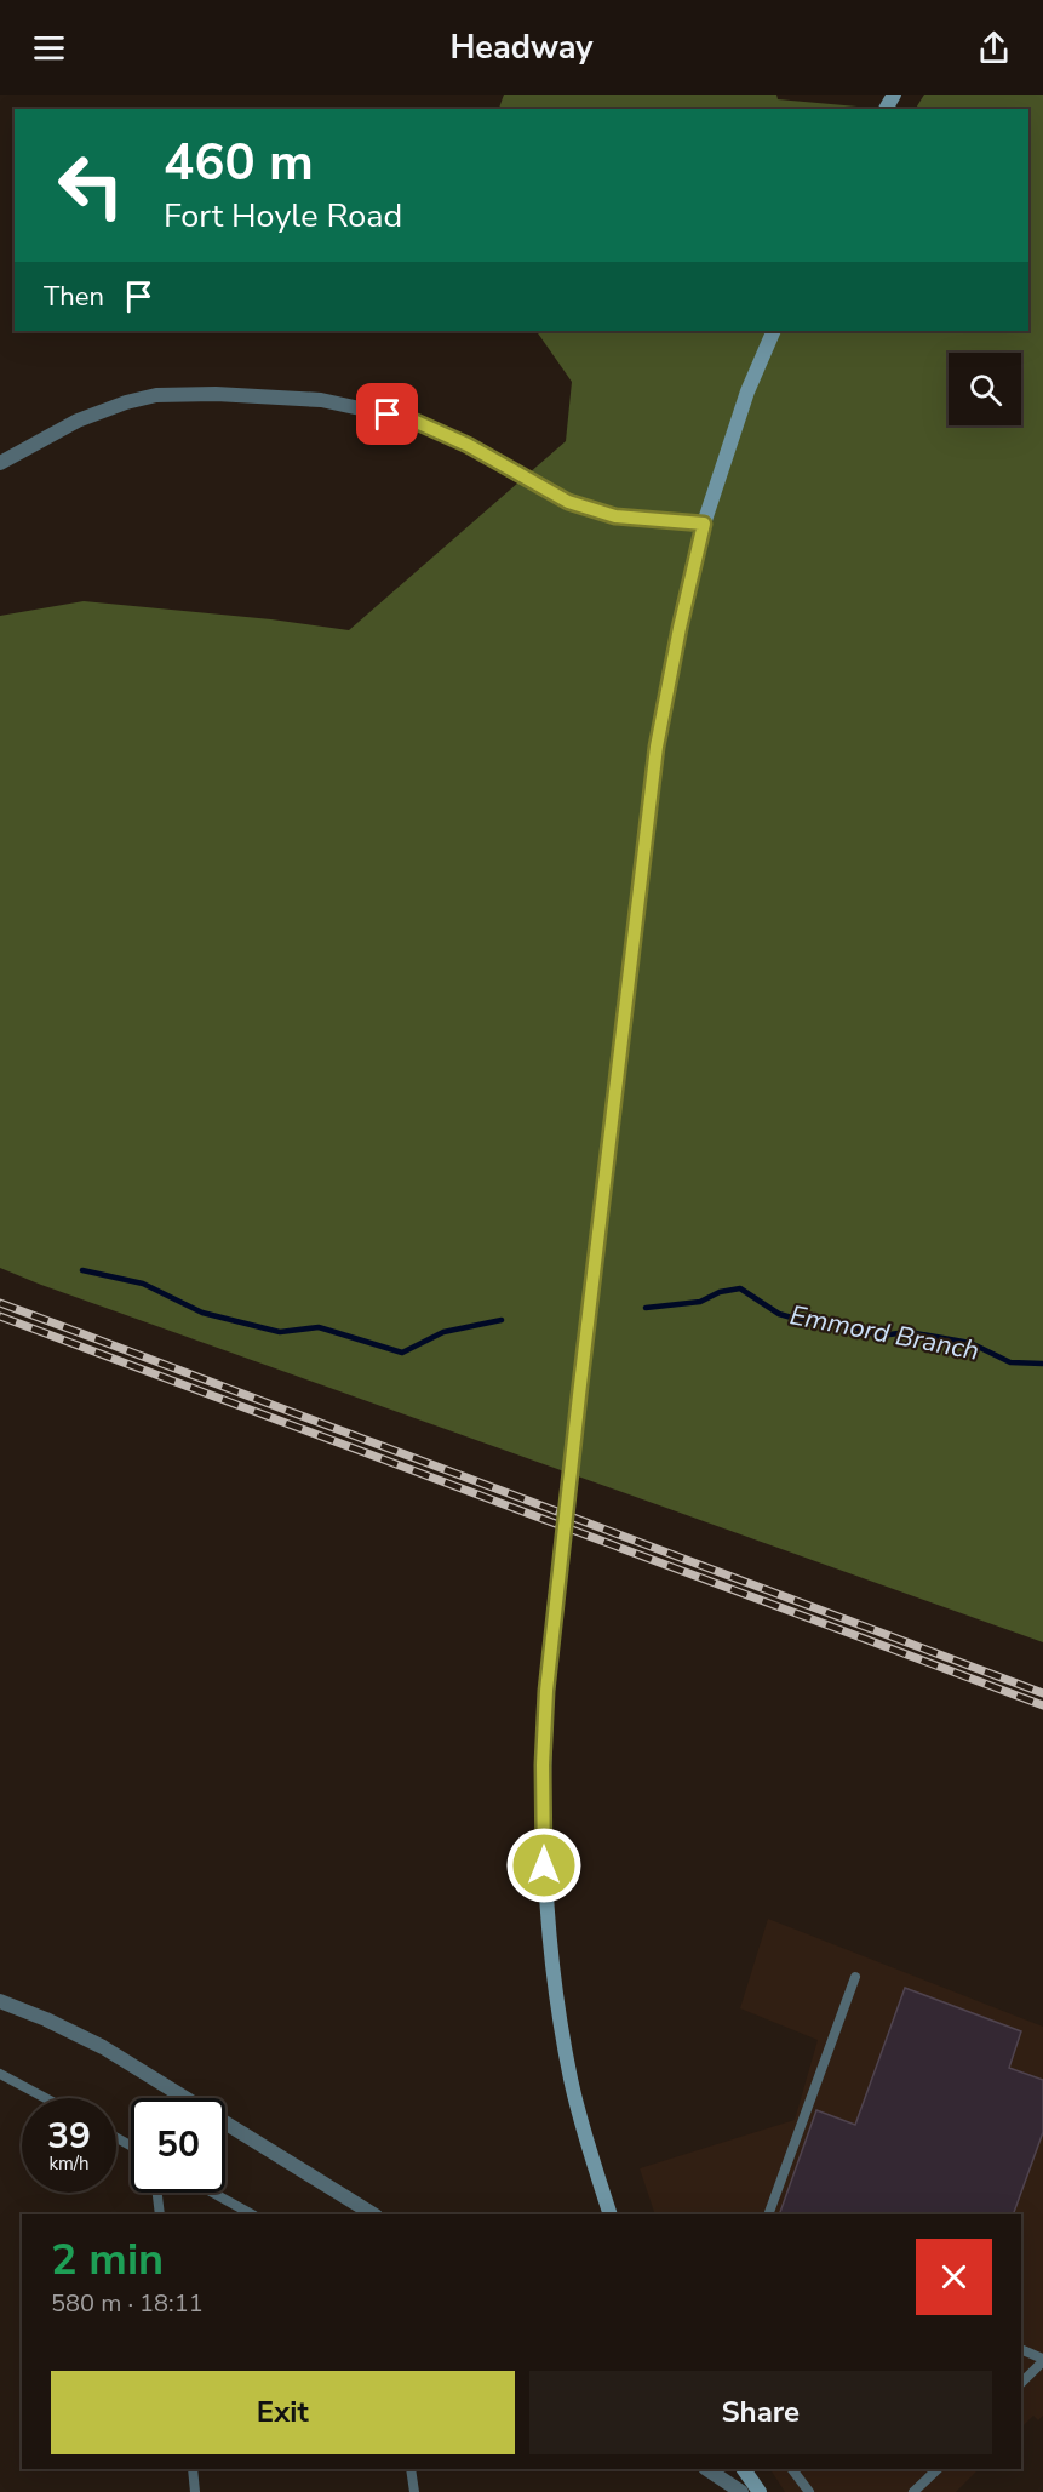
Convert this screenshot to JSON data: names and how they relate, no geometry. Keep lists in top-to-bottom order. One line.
{"water":["Emmord Branch"],"page":{"header":"Headway","turn":["460 m","Fort Hoyle Road"],"then":"Then","speed":"39 km/h","limit":"50","heading":["2 min","580 m · 18:11"],"buttons":["Exit","Share"]}}
